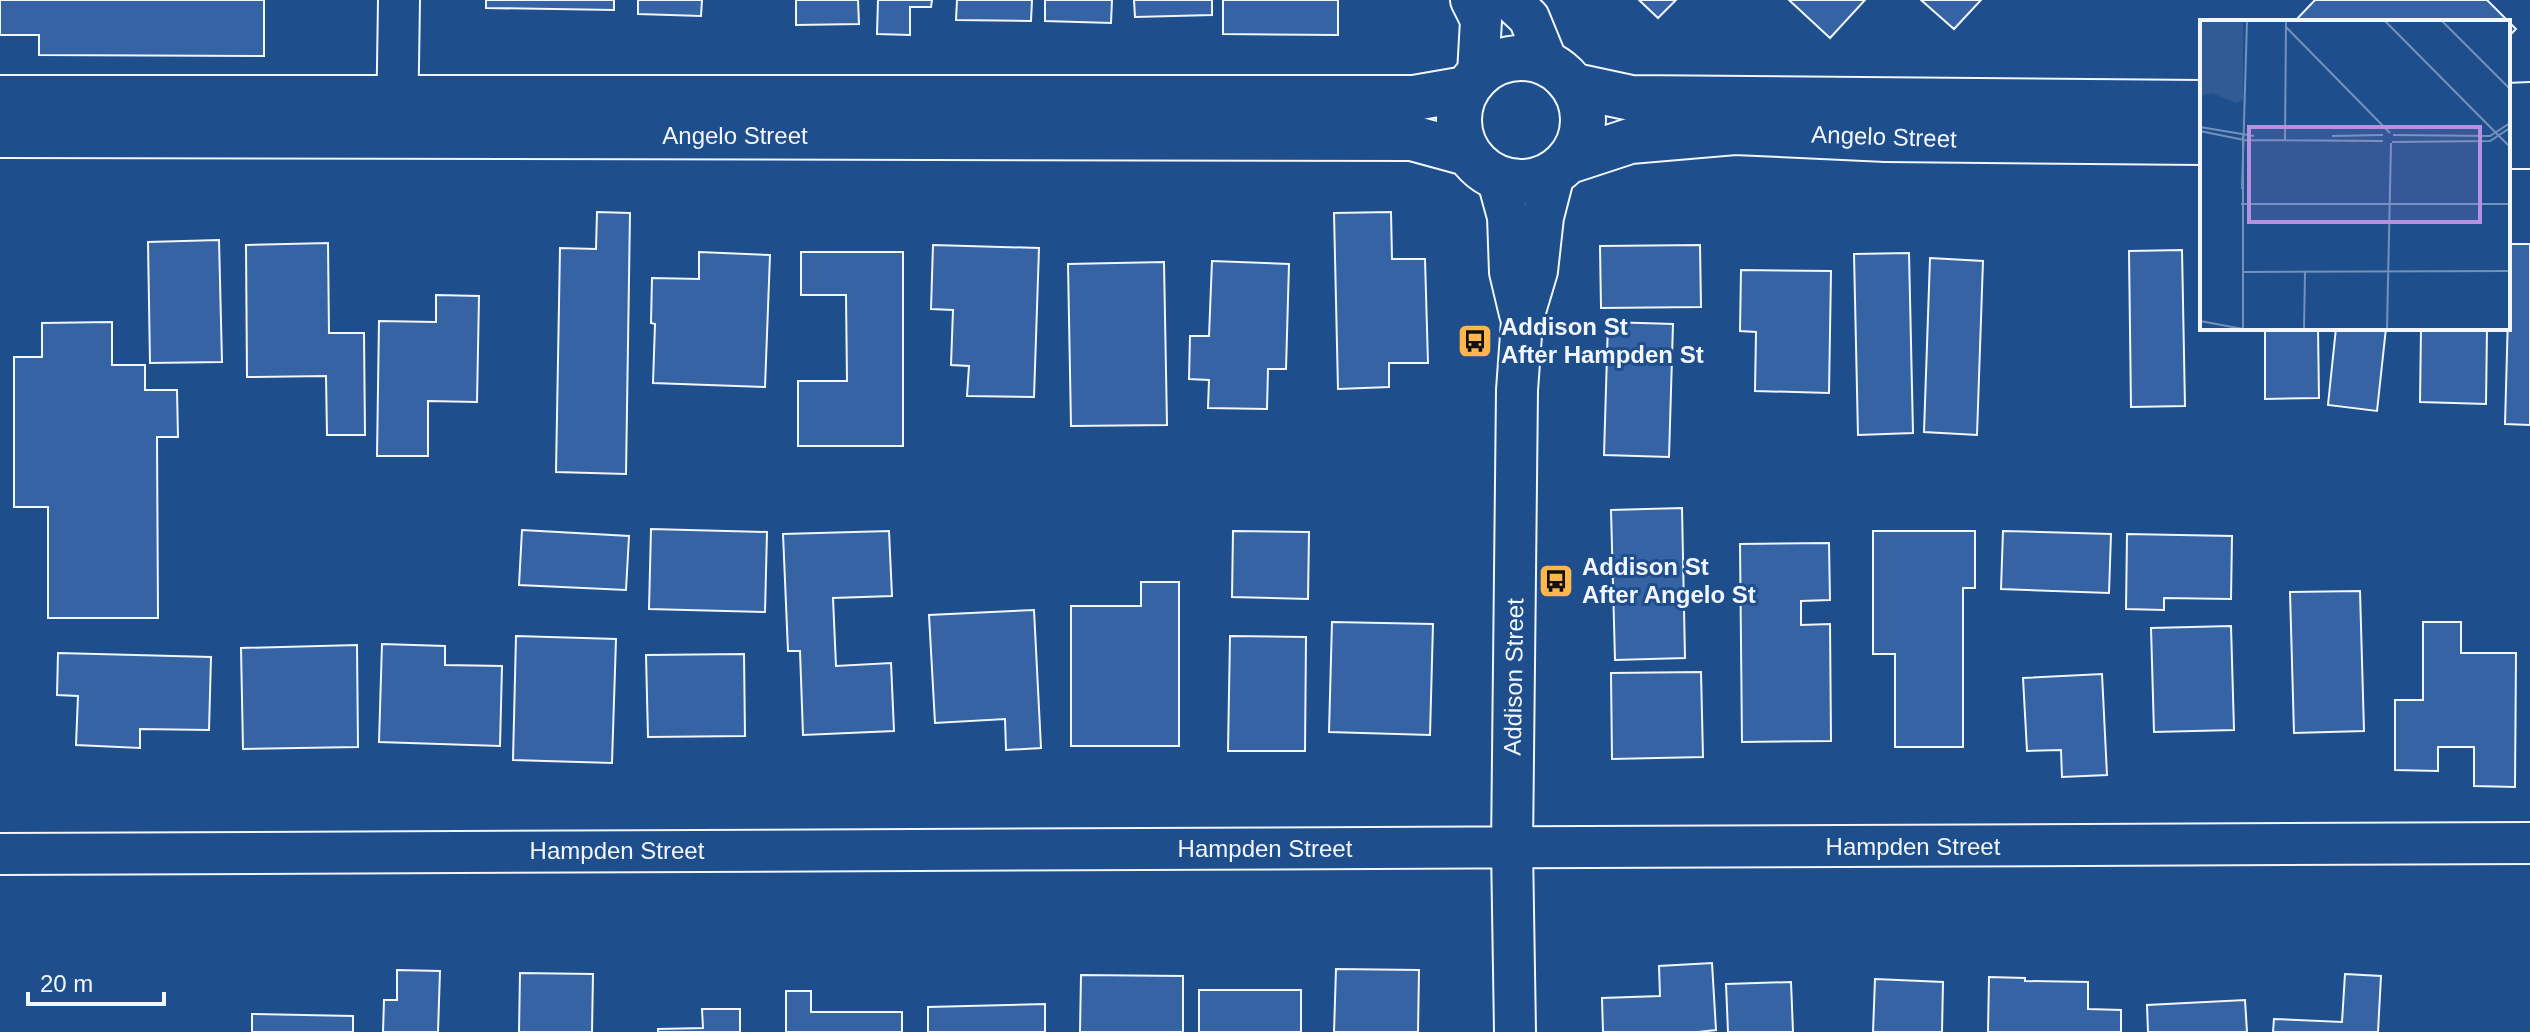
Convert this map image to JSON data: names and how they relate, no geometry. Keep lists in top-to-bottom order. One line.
{"streets":{"street":["Angelo Street","Addison Street","Hampden Street"]},"crossings":[["Angelo Street","Addison Street"],["Addison Street","Hampden Street"]],"places":{"bus stop":["Addison St After Hampden St","Addison St After Angelo St"]},"scale_bar":"20 m"}
